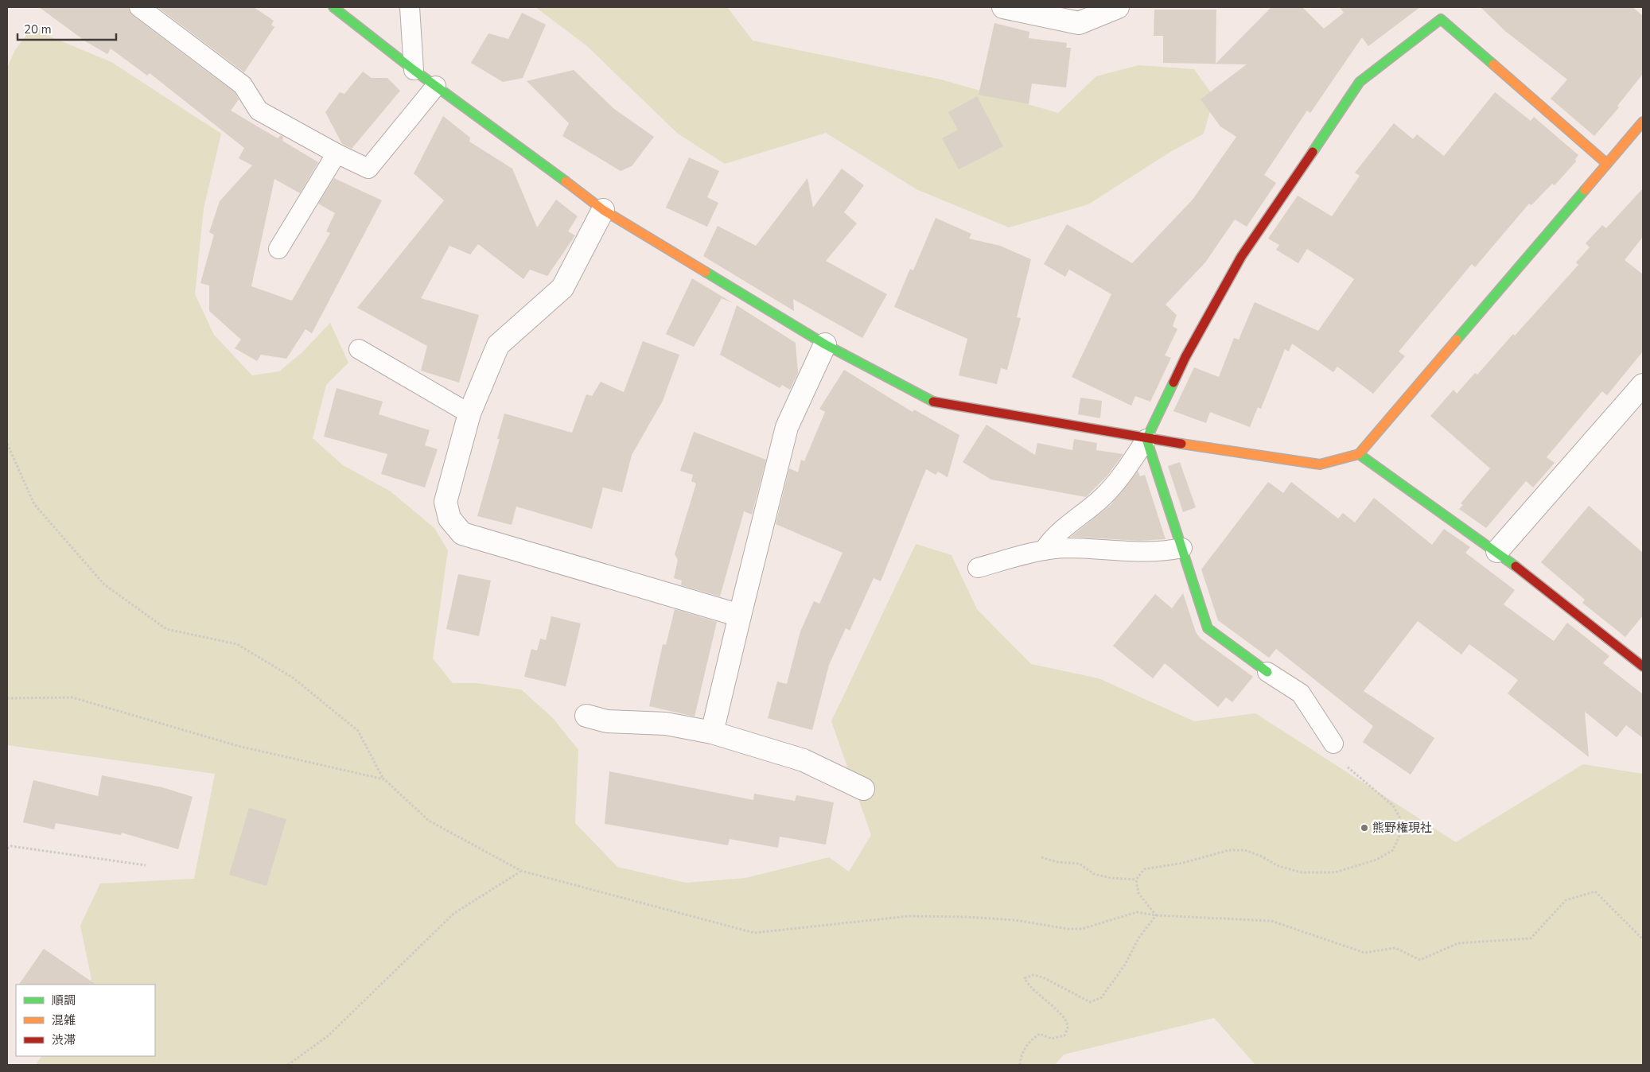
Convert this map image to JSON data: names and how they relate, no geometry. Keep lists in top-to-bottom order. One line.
{"places":["熊野権現社"],"legend":["順調","混雑","渋滞"],"scale_bar":"20 m"}
